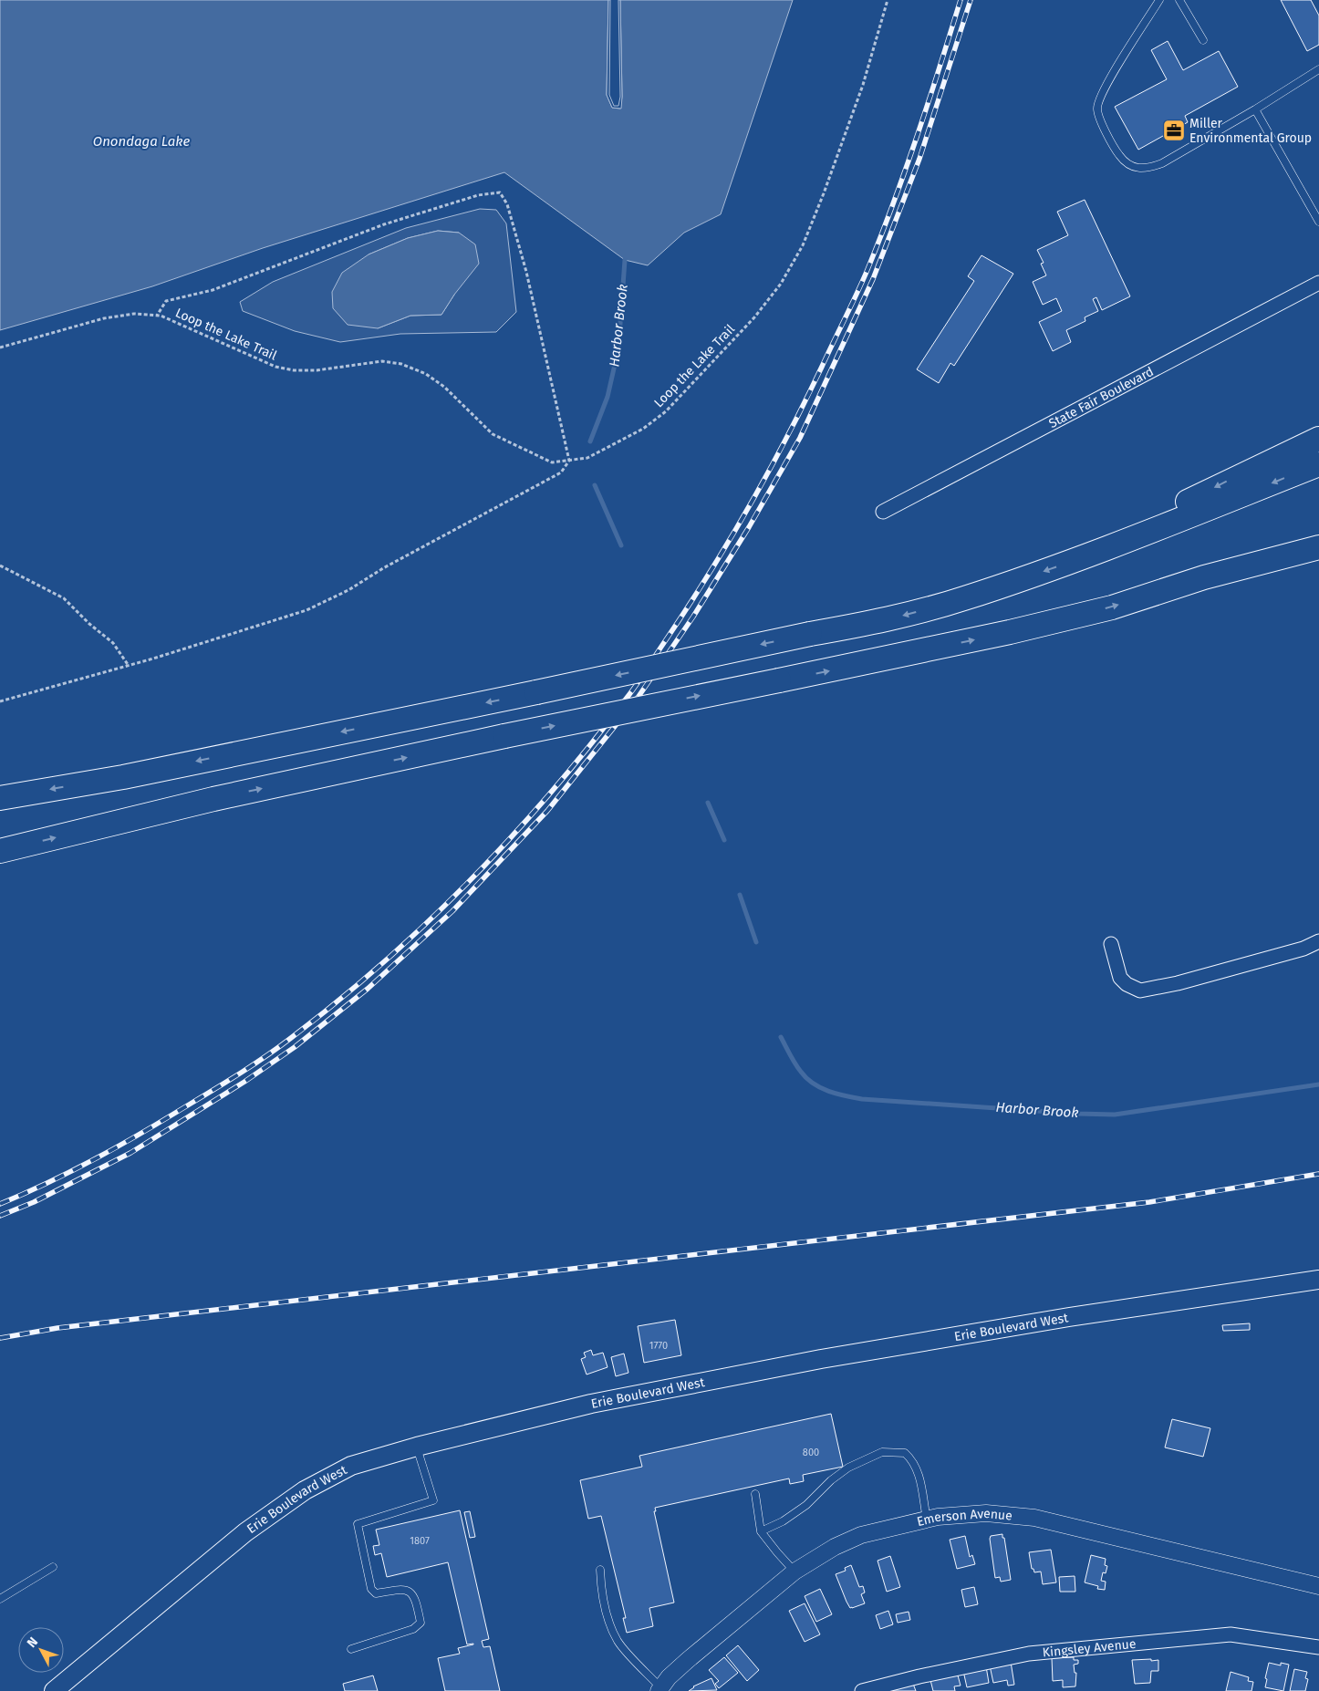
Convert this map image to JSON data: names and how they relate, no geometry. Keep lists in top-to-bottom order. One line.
{"streets":{"main road":["Erie Boulevard West"],"street":["State Fair Boulevard","Emerson Avenue","Kingsley Avenue"],"path":["Loop the Lake Trail"]},"water":["Onondaga Lake","Harbor Brook"],"places":{"office":["Miller Environmental Group"]},"house_numbers":["1770","800","1807"],"north":"top left"}
